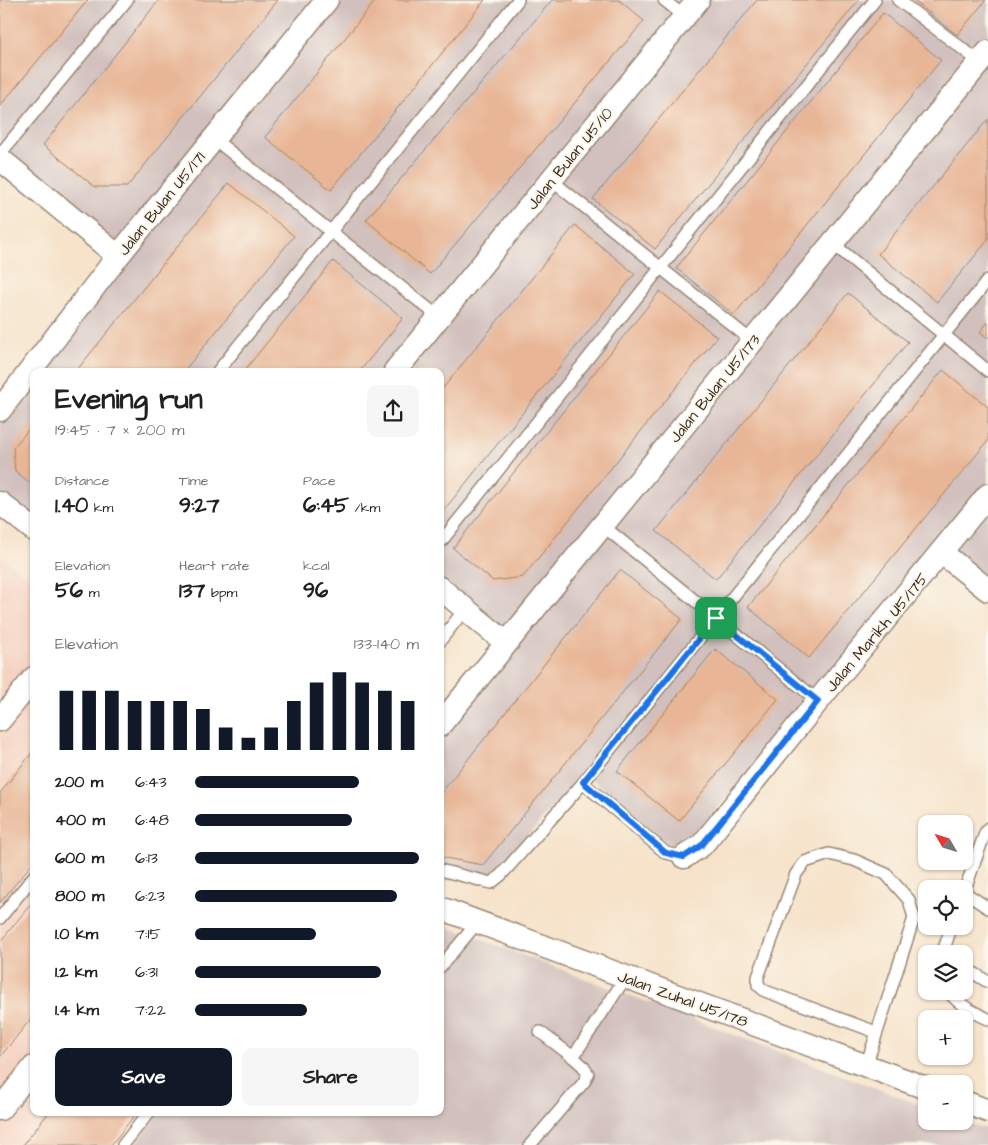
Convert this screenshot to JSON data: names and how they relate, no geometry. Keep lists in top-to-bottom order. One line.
{"streets":{"street":["Jalan Bulan U5/10","Jalan Bulan U5/171","Jalan Bulan U5/173","Jalan Marikh U5/175","Jalan Zuhal U5/178"]},"north":"top left","page":{"heading":["Evening run","19:45 · 7 × 200 m"],"stats":[["Distance","1.40 km"],["Time","9:27"],["Pace","6:45 /km"],["Elevation","56 m"],["Heart rate","137 bpm"],["kcal","96"]],"chart":["Elevation","133–140 m"],"list":[{"name":"200 m","note":"6:43"},{"name":"400 m","note":"6:48"},{"name":"600 m","note":"6:13"},{"name":"800 m","note":"6:23"},{"name":"1.0 km","note":"7:15"},{"name":"1.2 km","note":"6:31"},{"name":"1.4 km","note":"7:22"}],"map_buttons":["+","−"],"buttons":["Save","Share"]}}
